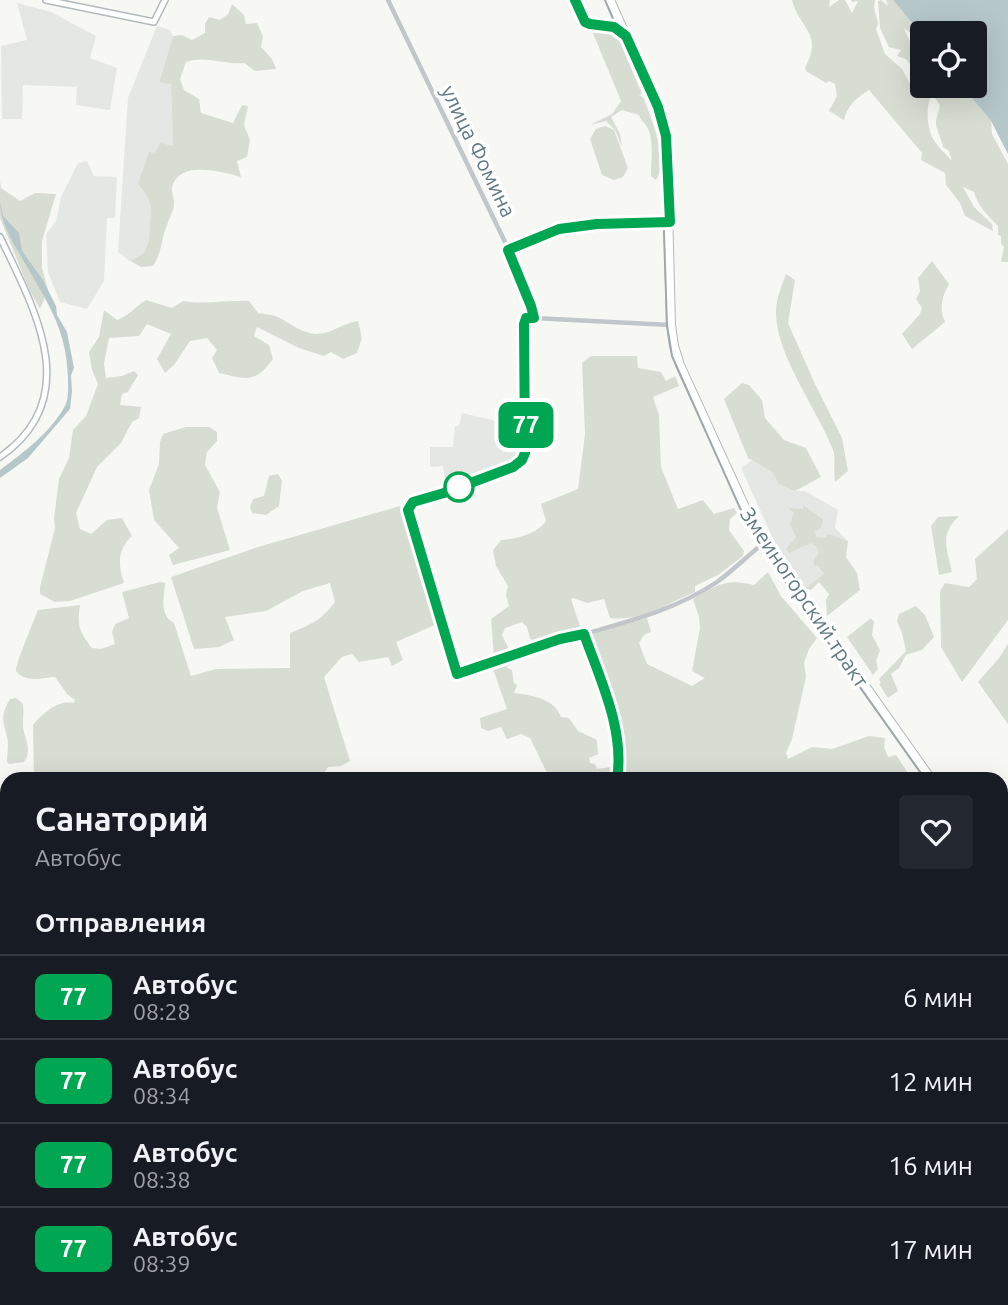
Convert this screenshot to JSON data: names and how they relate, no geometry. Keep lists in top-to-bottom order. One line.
{"streets":{"highway":["Змеиногорский тракт"],"street":["улица Фомина"]},"crossings":[["улица Фомина","Змеиногорский тракт"]],"lines":["bus line 77"],"page":{"on_map":"77","heading":[["Санаторий","Автобус"],"Отправления"],"list":[{"mark":"77","name":"Автобус","note":"08:28","value":"6 мин"},{"mark":"77","name":"Автобус","note":"08:34","value":"12 мин"},{"mark":"77","name":"Автобус","note":"08:38","value":"16 мин"},{"mark":"77","name":"Автобус","note":"08:39","value":"17 мин"}]}}
